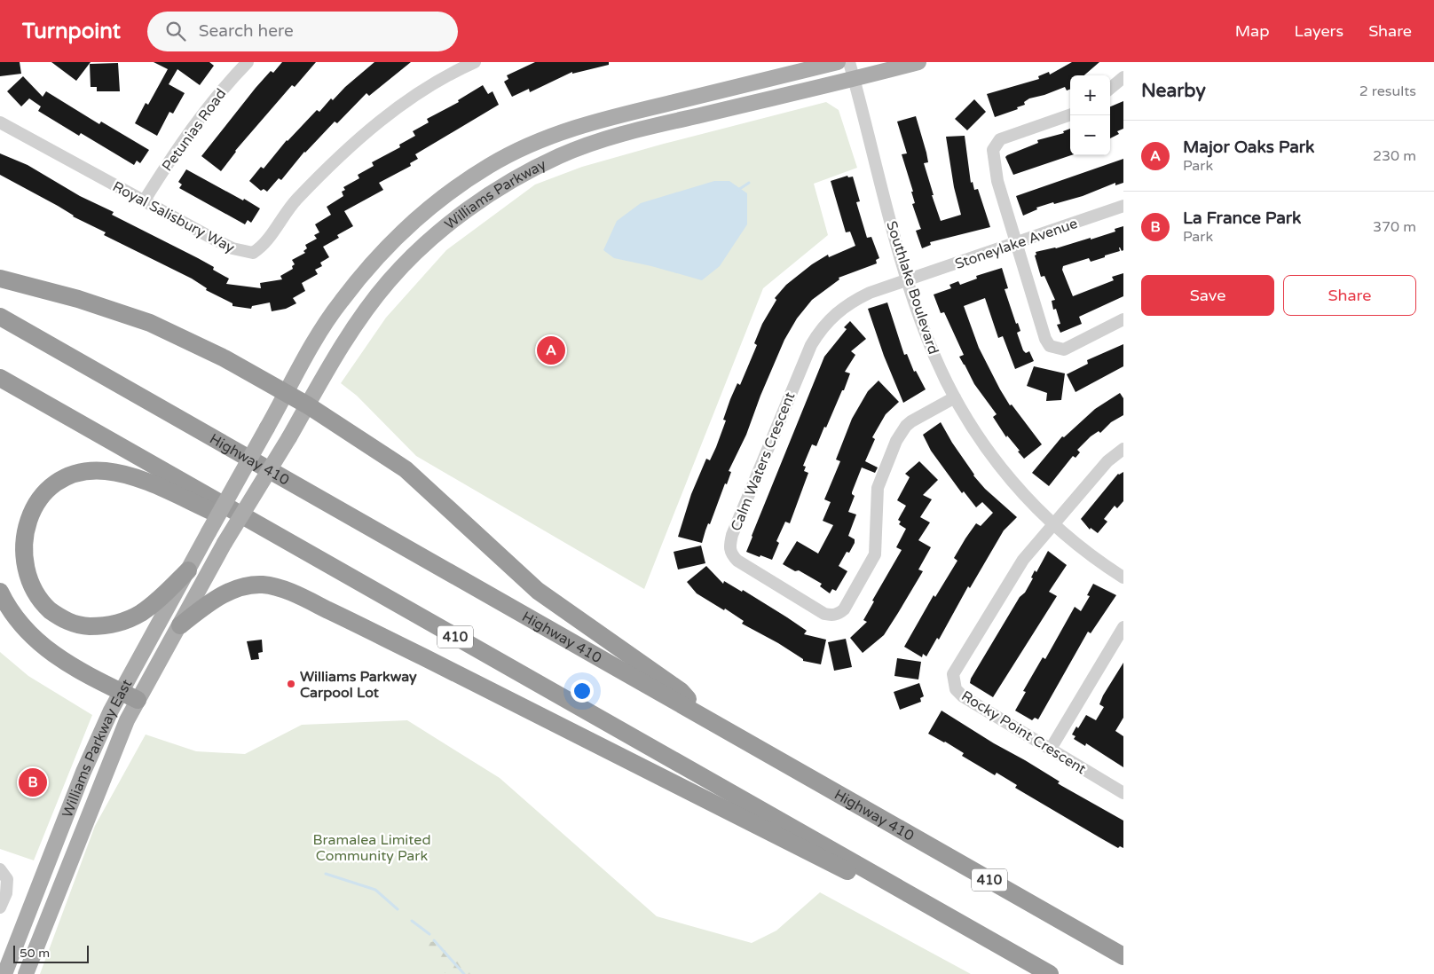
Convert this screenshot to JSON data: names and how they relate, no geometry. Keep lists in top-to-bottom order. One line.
{"streets":{"highway":["Highway 410","410"],"main road":["Williams Parkway","Williams Parkway East"],"street":["Petunias Road","Royal Salisbury Way","Stoneylake Avenue","Southlake Boulevard","Calm Waters Crescent","Rocky Point Crescent"]},"crossings":[["Petunias Road","Royal Salisbury Way"],["Williams Parkway","Southlake Boulevard"],["Williams Parkway","Williams Parkway East"],["Stoneylake Avenue","Southlake Boulevard"],["Stoneylake Avenue","Calm Waters Crescent"],["Southlake Boulevard","Calm Waters Crescent"],["Southlake Boulevard","Rocky Point Crescent"]],"parks":["Bramalea Limited Community Park"],"places":["Williams Parkway Carpool Lot"],"scale_bar":"50 m","page":{"header":"Turnpoint","search":"Search here","nav":["Map","Layers","Share"],"heading":["Nearby","2 results"],"map_buttons":["+","−"],"list":[{"mark":"A","name":"Major Oaks Park","note":"Park","value":"230 m"},{"mark":"B","name":"La France Park","note":"Park","value":"370 m"}],"buttons":["Save","Share"],"pins":["A","B"],"scale":"50 m"}}
